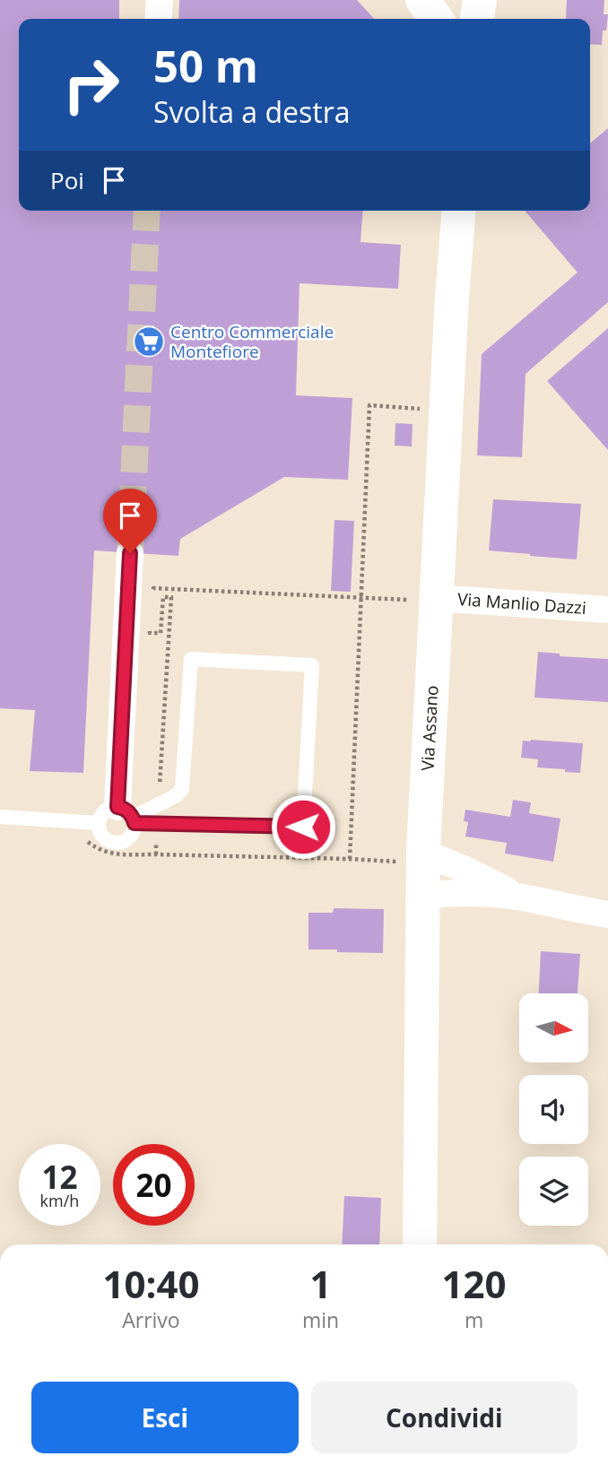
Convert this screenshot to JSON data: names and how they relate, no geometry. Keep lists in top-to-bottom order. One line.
{"streets":{"main road":["Via Assano"],"street":["Via Manlio Dazzi"]},"crossings":[["Via Manlio Dazzi","Via Assano"]],"places":{"supermarket":["Centro Commerciale Montefiore"]},"north":"right","page":{"turn":["50 m","Svolta a destra"],"then":"Poi","speed":"12 km/h","limit":"20","eta":["10:40","Arrivo","1","min","120","m"],"buttons":["Esci","Condividi"]}}
